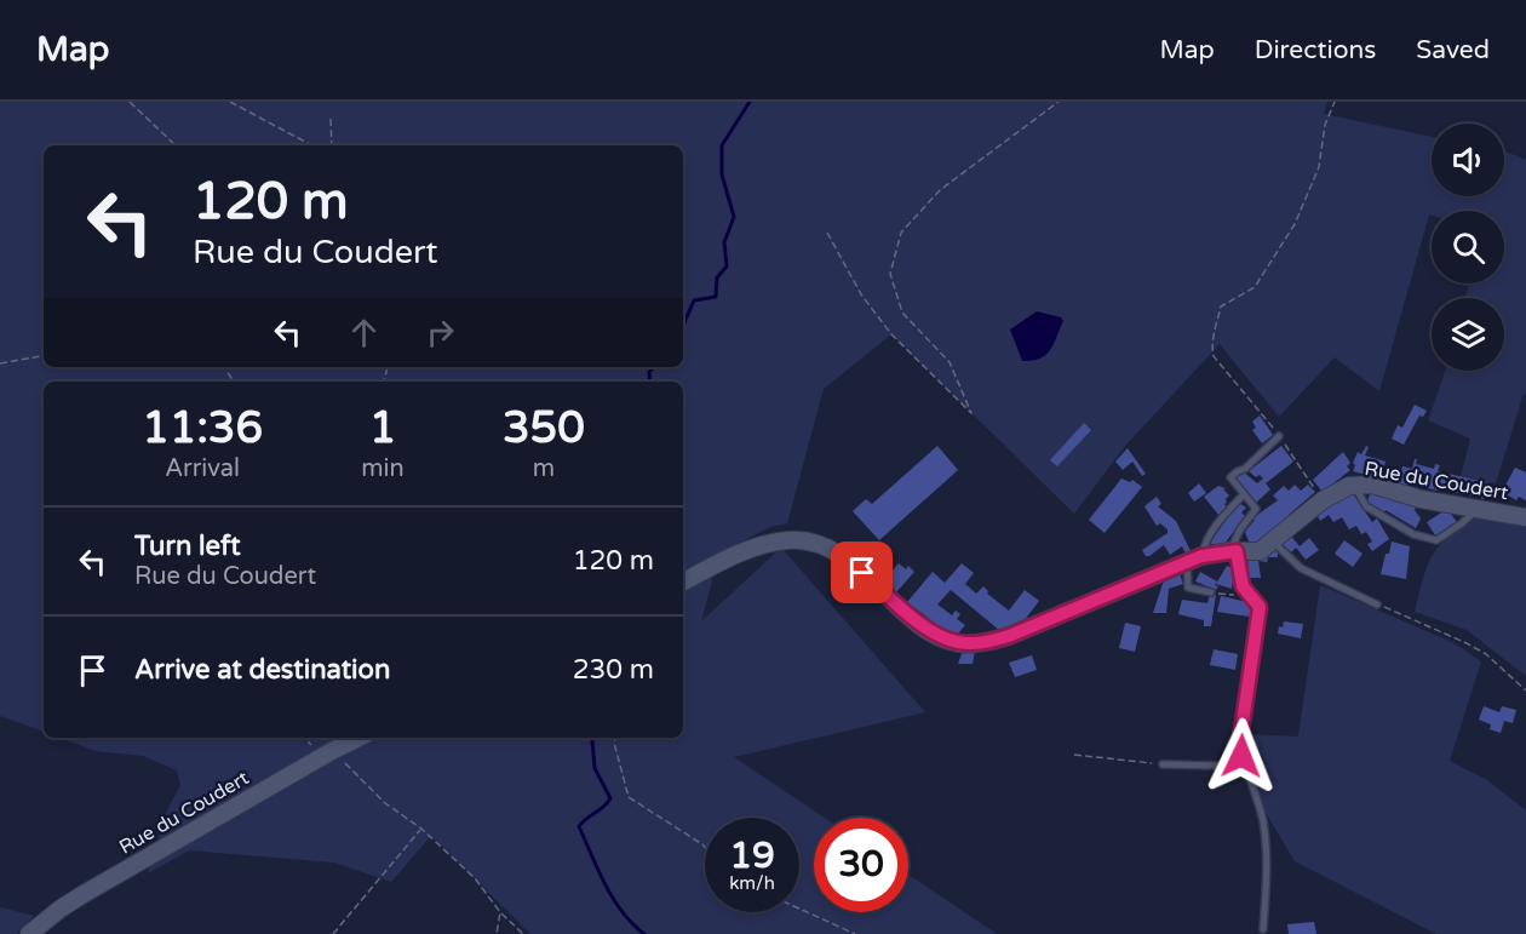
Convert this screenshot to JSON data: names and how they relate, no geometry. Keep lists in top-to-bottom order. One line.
{"streets":{"street":["Rue du Coudert"]},"page":{"header":"Map","nav":["Map","Directions","Saved"],"turn":["120 m","Rue du Coudert"],"eta":["11:36","Arrival","1","min","350","m"],"list":[{"name":"Turn left","note":"Rue du Coudert","value":"120 m"},{"name":"Arrive at destination","value":"230 m"}],"speed":"19 km/h","limit":"30"}}
